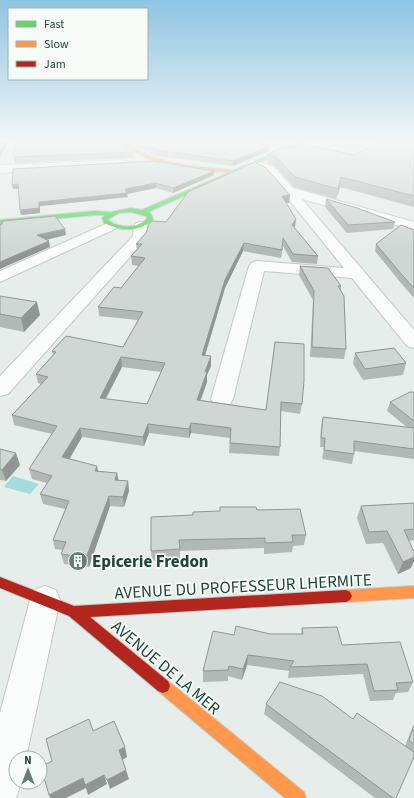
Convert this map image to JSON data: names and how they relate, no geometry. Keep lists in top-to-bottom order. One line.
{"streets":{"main road":["AVENUE DU PROFESSEUR LHERMITE","AVENUE DE LA MER"]},"crossings":[["AVENUE DU PROFESSEUR LHERMITE","AVENUE DE LA MER"]],"places":{"building":["Epicerie Fredon"]},"legend":["Fast","Slow","Jam"],"north":"top"}
